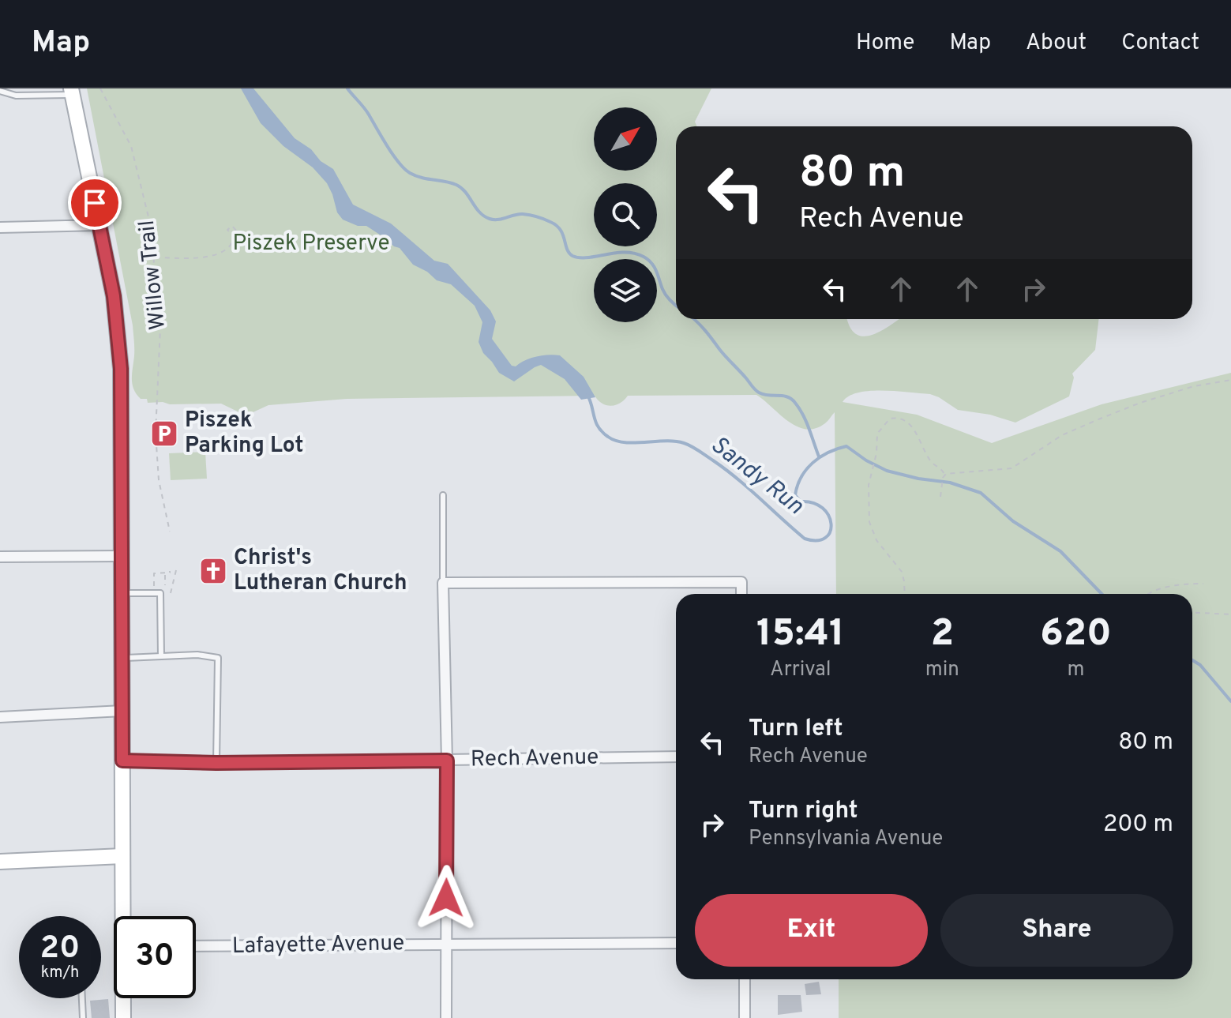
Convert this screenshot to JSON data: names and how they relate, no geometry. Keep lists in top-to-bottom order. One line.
{"streets":{"street":["Rech Avenue","Lafayette Avenue"],"path":["Willow Trail"]},"water":["Sandy Run"],"parks":["Piszek Preserve"],"places":{"parking":["Piszek Parking Lot"],"church":["Christ's Lutheran Church"]},"north":"top right","page":{"header":"Map","nav":["Home","Map","About","Contact"],"turn":["80 m","Rech Avenue"],"eta":["15:41","Arrival","2","min","620","m"],"list":[{"name":"Turn left","note":"Rech Avenue","value":"80 m"},{"name":"Turn right","note":"Pennsylvania Avenue","value":"200 m"}],"buttons":["Exit","Share"],"speed":"20 km/h","limit":"30"}}
